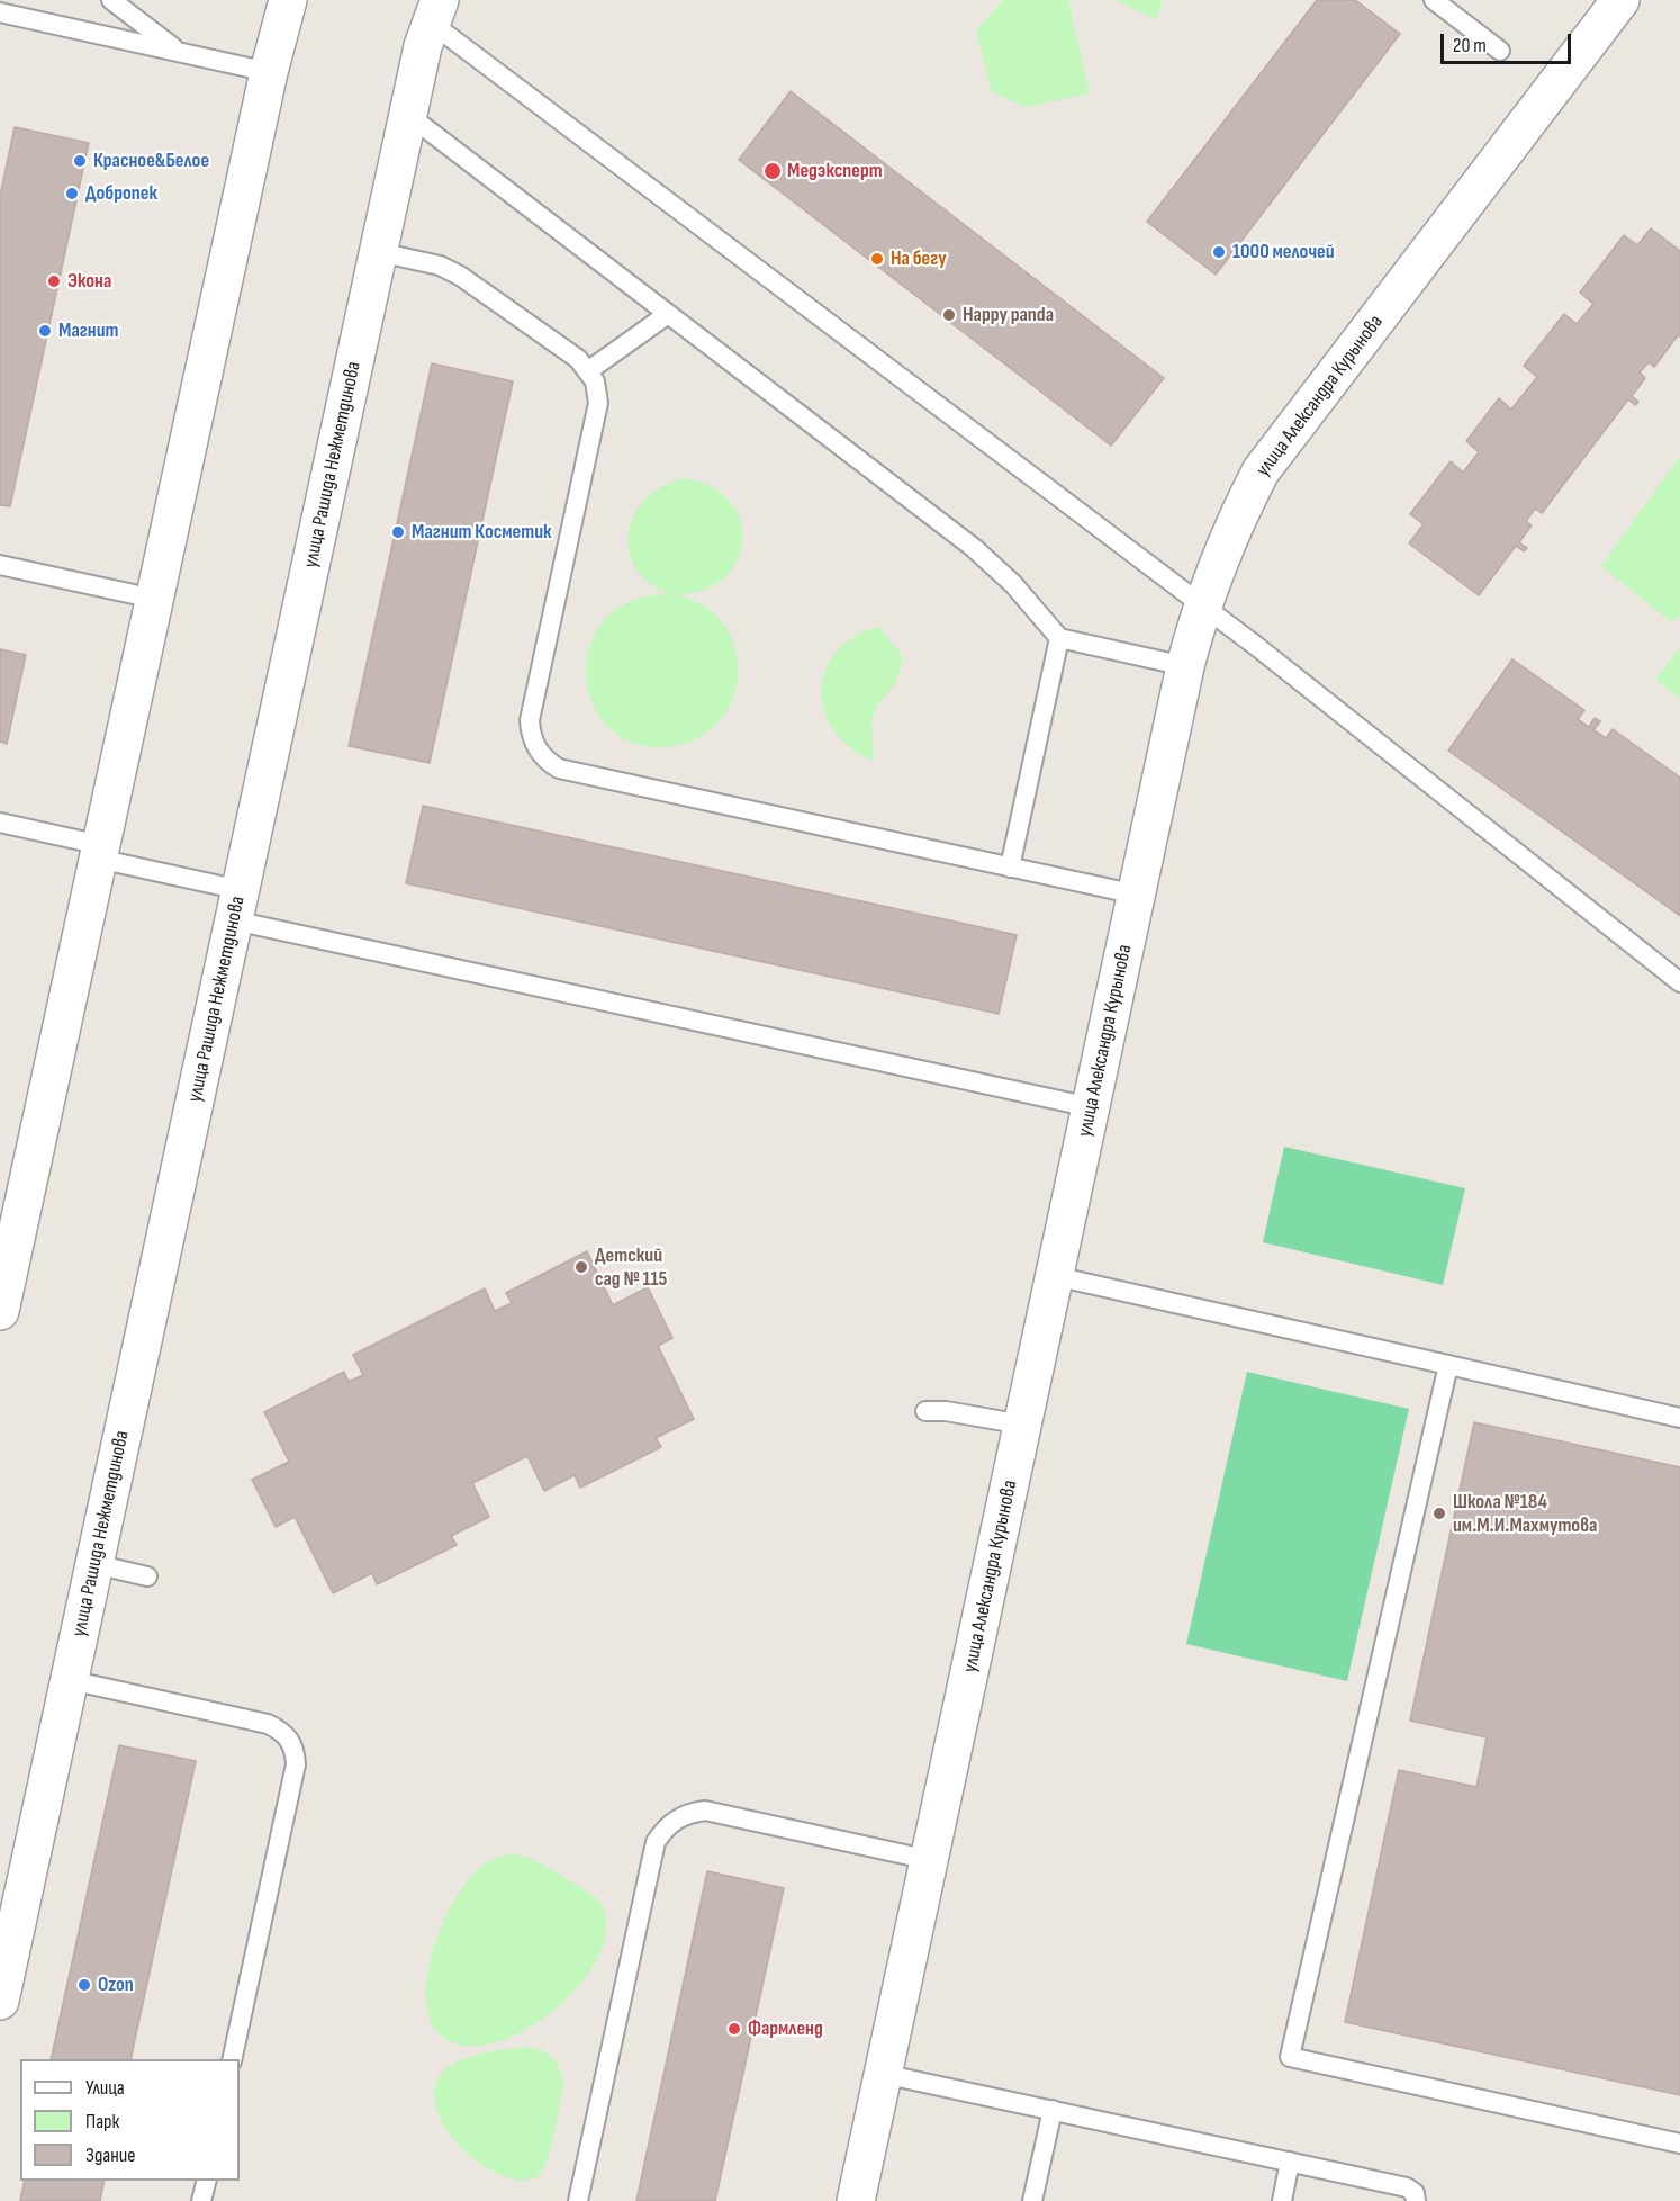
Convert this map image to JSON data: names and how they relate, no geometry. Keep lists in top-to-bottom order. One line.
{"streets":{"street":["улица Александра Курынова","улица Рашида Нежметдинова"]},"places":["Красное&Белое","Медэксперт","Добропек","1000 мелочей","На бегу","Экона","Happy panda","Магнит","Магнит Косметик","Детский сад № 115","Школа №184 им.М.И.Махмутова","Ozon","Фармленд"],"legend":["Улица","Парк","Здание"],"scale_bar":"20 m"}
